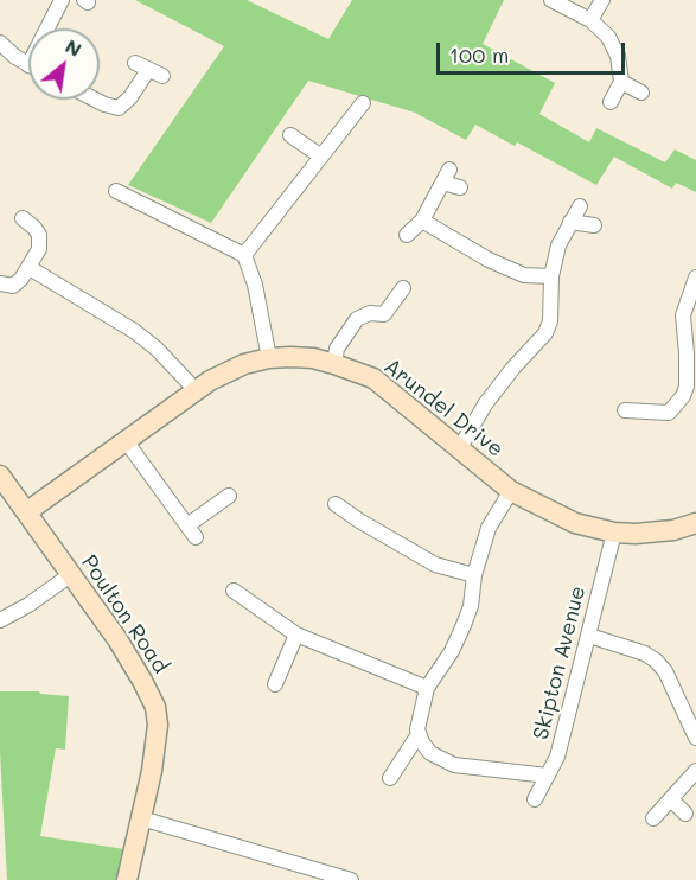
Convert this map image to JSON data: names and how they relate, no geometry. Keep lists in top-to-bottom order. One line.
{"streets":{"street":["Arundel Drive","Poulton Road","Skipton Avenue"]},"crossings":[["Arundel Drive","Poulton Road"],["Arundel Drive","Skipton Avenue"]],"scale_bar":"100 m","north":"top right"}
